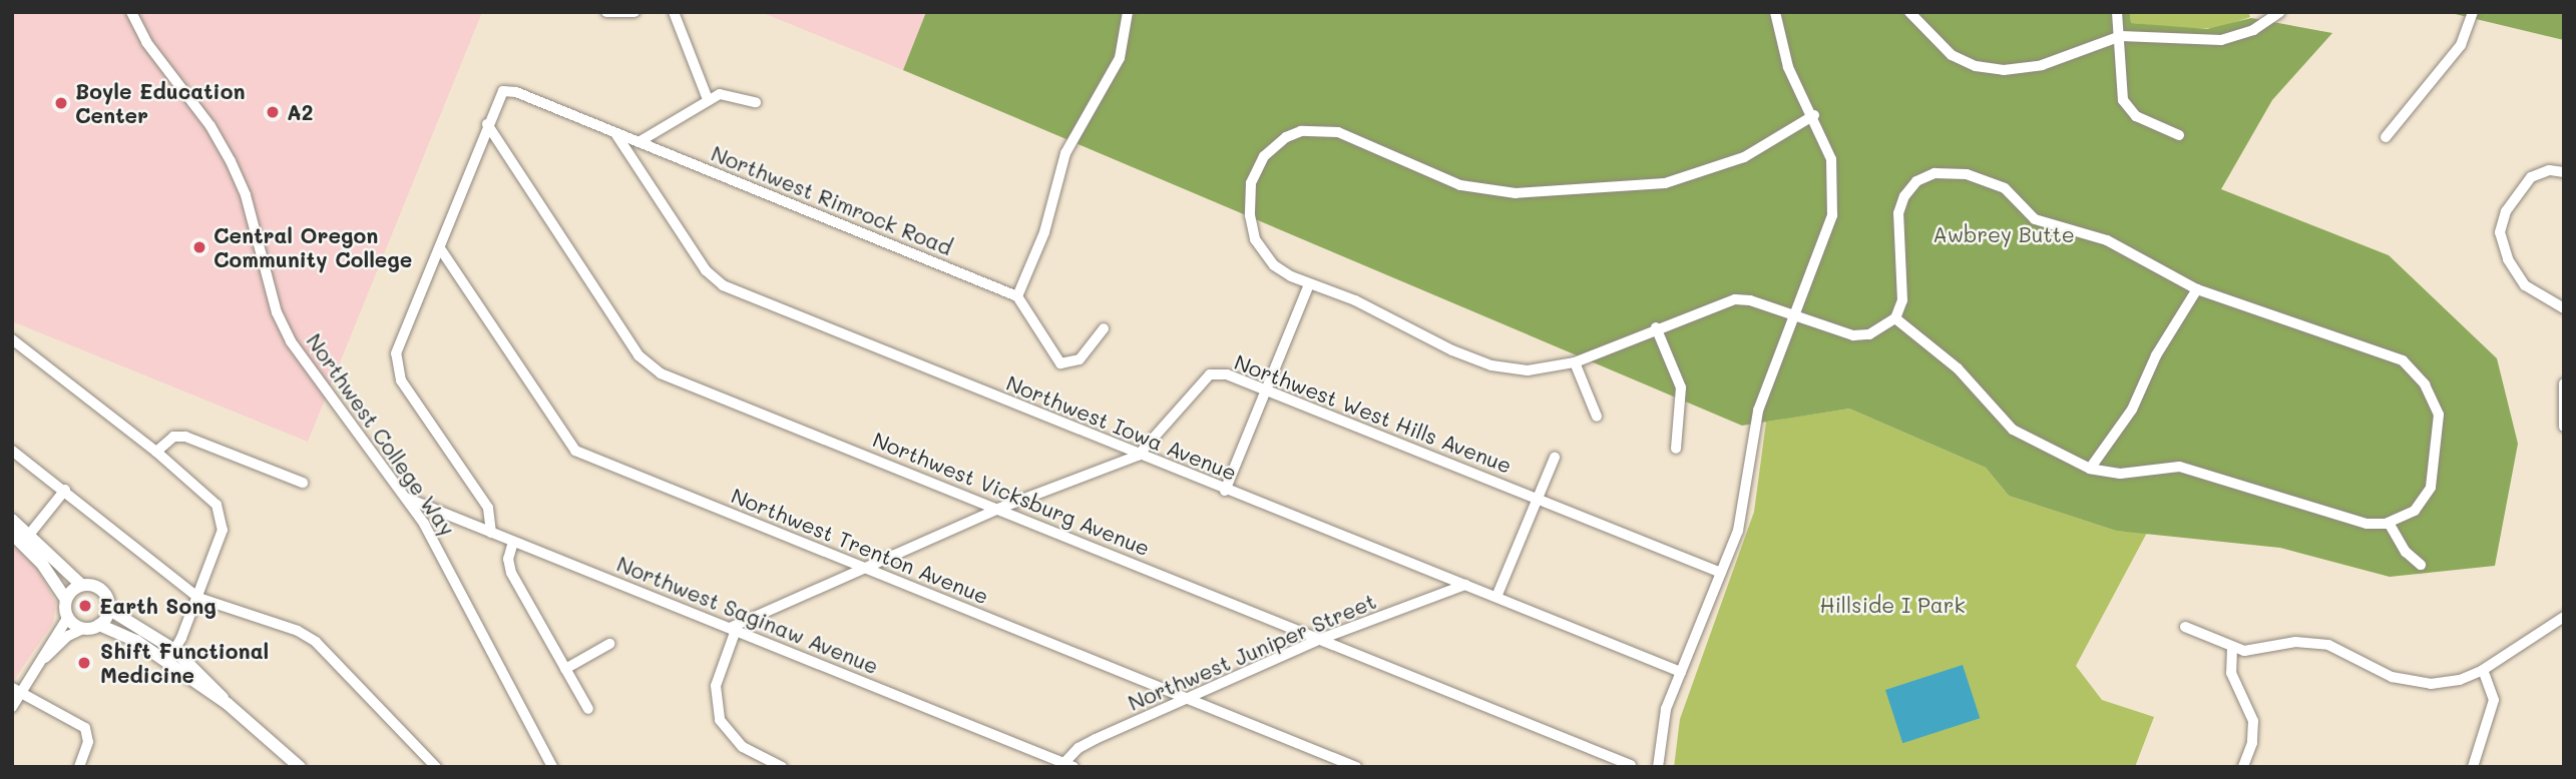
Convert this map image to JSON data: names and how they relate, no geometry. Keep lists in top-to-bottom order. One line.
{"streets":{"street":["Northwest Rimrock Road","Northwest West Hills Avenue","Northwest Iowa Avenue","Northwest College Way","Northwest Vicksburg Avenue","Northwest Trenton Avenue","Northwest Saginaw Avenue","Northwest Juniper Street"]},"crossings":[["Northwest Rimrock Road","Northwest Iowa Avenue"],["Northwest Rimrock Road","Northwest Vicksburg Avenue"],["Northwest West Hills Avenue","Northwest Iowa Avenue"],["Northwest West Hills Avenue","Northwest Vicksburg Avenue"],["Northwest West Hills Avenue","Northwest Trenton Avenue"],["Northwest West Hills Avenue","Northwest Saginaw Avenue"],["Northwest Iowa Avenue","Northwest Juniper Street"],["Northwest College Way","Northwest Saginaw Avenue"],["Northwest Vicksburg Avenue","Northwest Juniper Street"],["Northwest Trenton Avenue","Northwest Juniper Street"],["Northwest Saginaw Avenue","Northwest Juniper Street"]],"parks":["Awbrey Butte","Hillside I Park"],"places":["Boyle Education Center","A2","Central Oregon Community College","Earth Song","Shift Functional Medicine"]}
